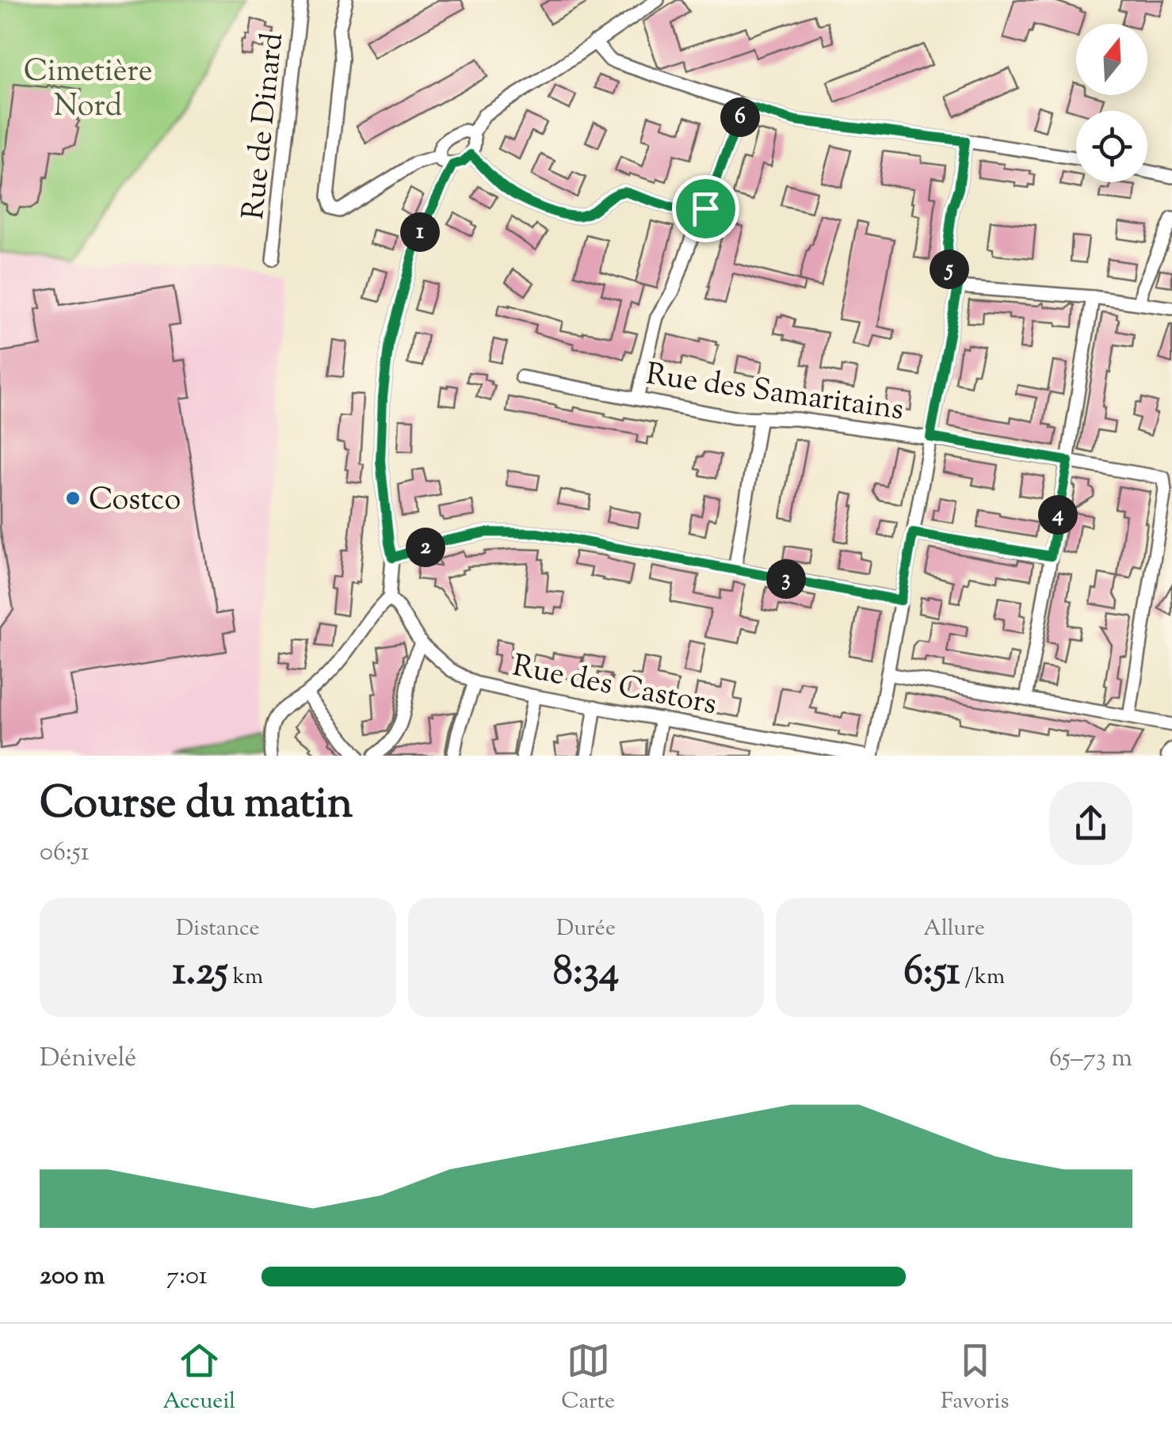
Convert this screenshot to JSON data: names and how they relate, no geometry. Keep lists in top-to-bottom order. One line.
{"streets":{"street":["Rue de Dinard","Rue des Samaritains","Rue des Castors"]},"parks":["Cimetière Nord"],"places":["Costco"],"north":"top","page":{"pins":["6","1","5","4","2","3"],"heading":["Course du matin","06:51"],"stats":[["Distance","1.25 km"],["Durée","8:34"],["Allure","6:51 /km"]],"chart":["Dénivelé","65–73 m"],"list":[{"name":"200 m","note":"7:01"}],"tabs":["Accueil","Carte","Favoris"]}}
